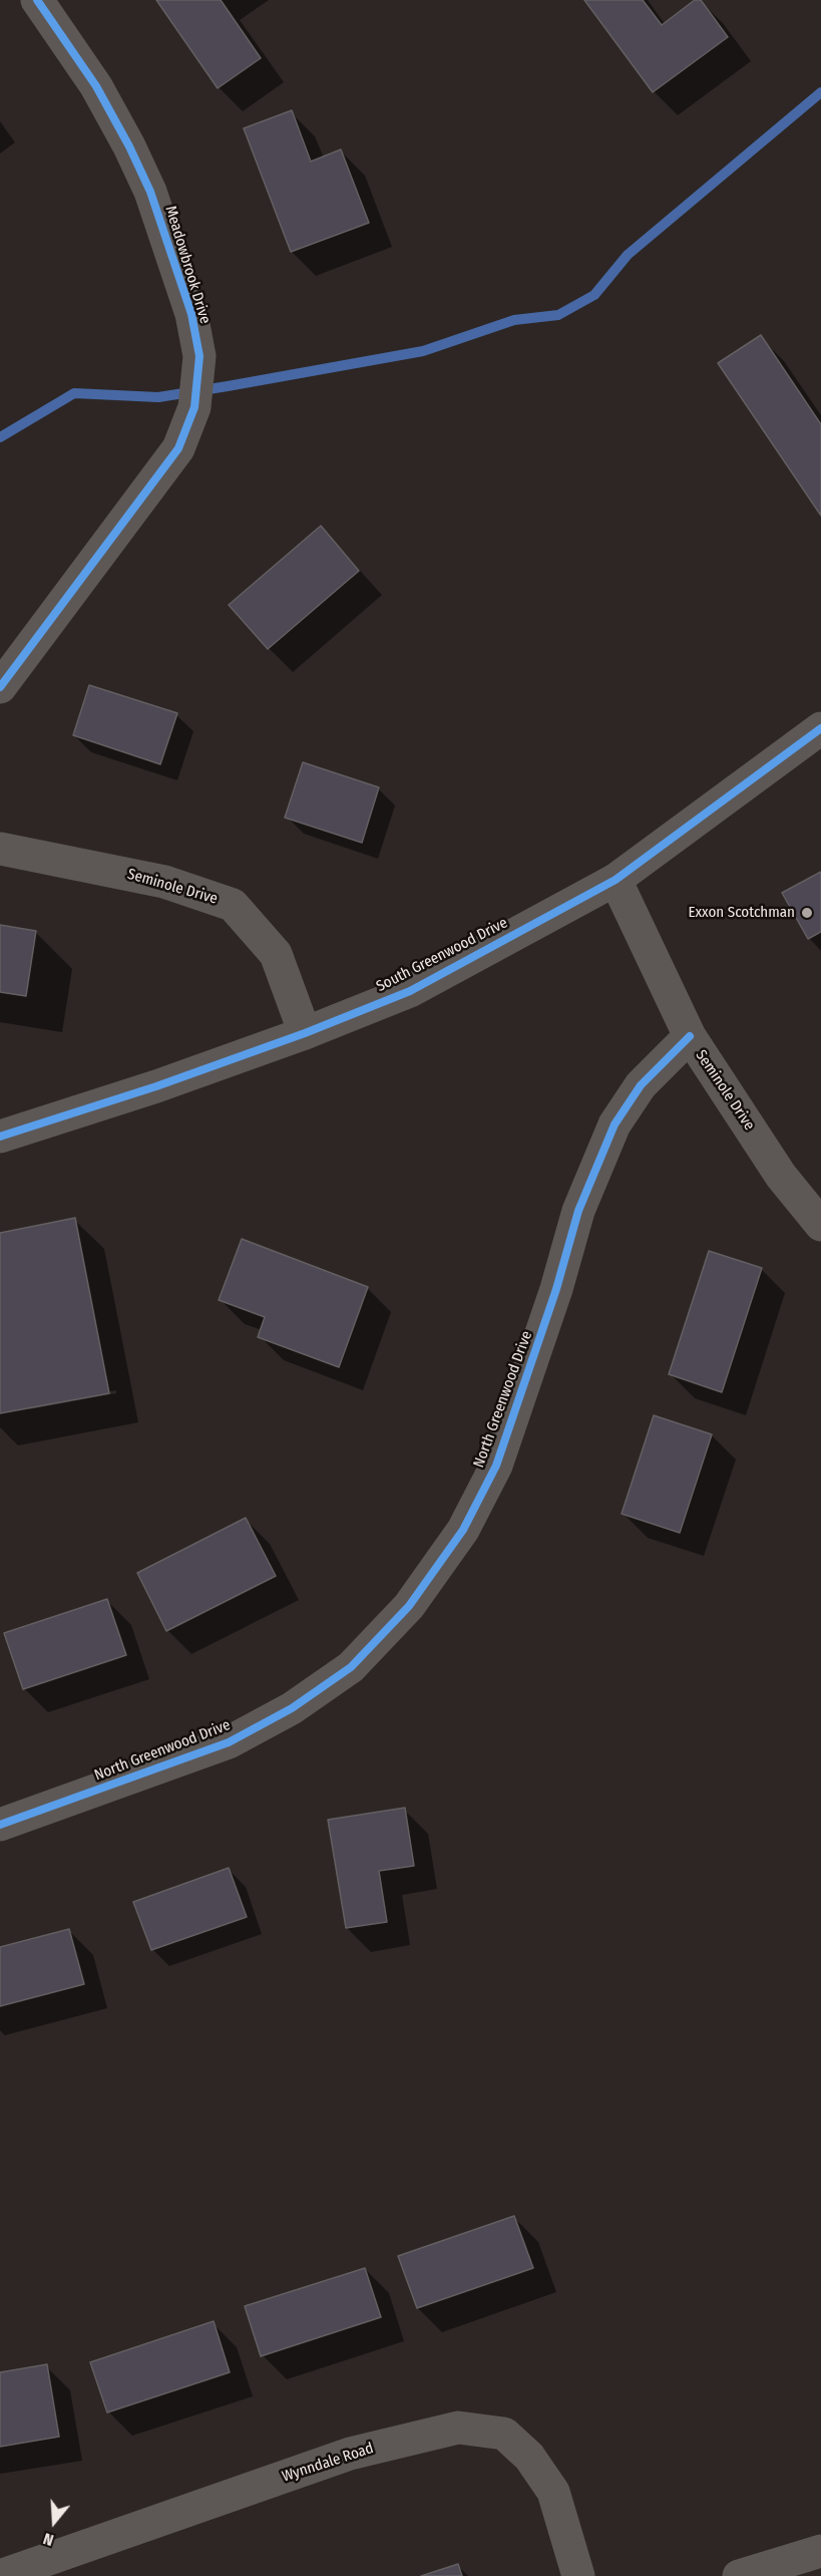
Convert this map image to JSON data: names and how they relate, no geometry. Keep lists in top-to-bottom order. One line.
{"streets":{"street":["Meadowbrook Drive","Seminole Drive","South Greenwood Drive","North Greenwood Drive","Wynndale Road"]},"crossings":[["Seminole Drive","South Greenwood Drive"],["Seminole Drive","North Greenwood Drive"]],"places":["Exxon Scotchman"],"north":"bottom"}
